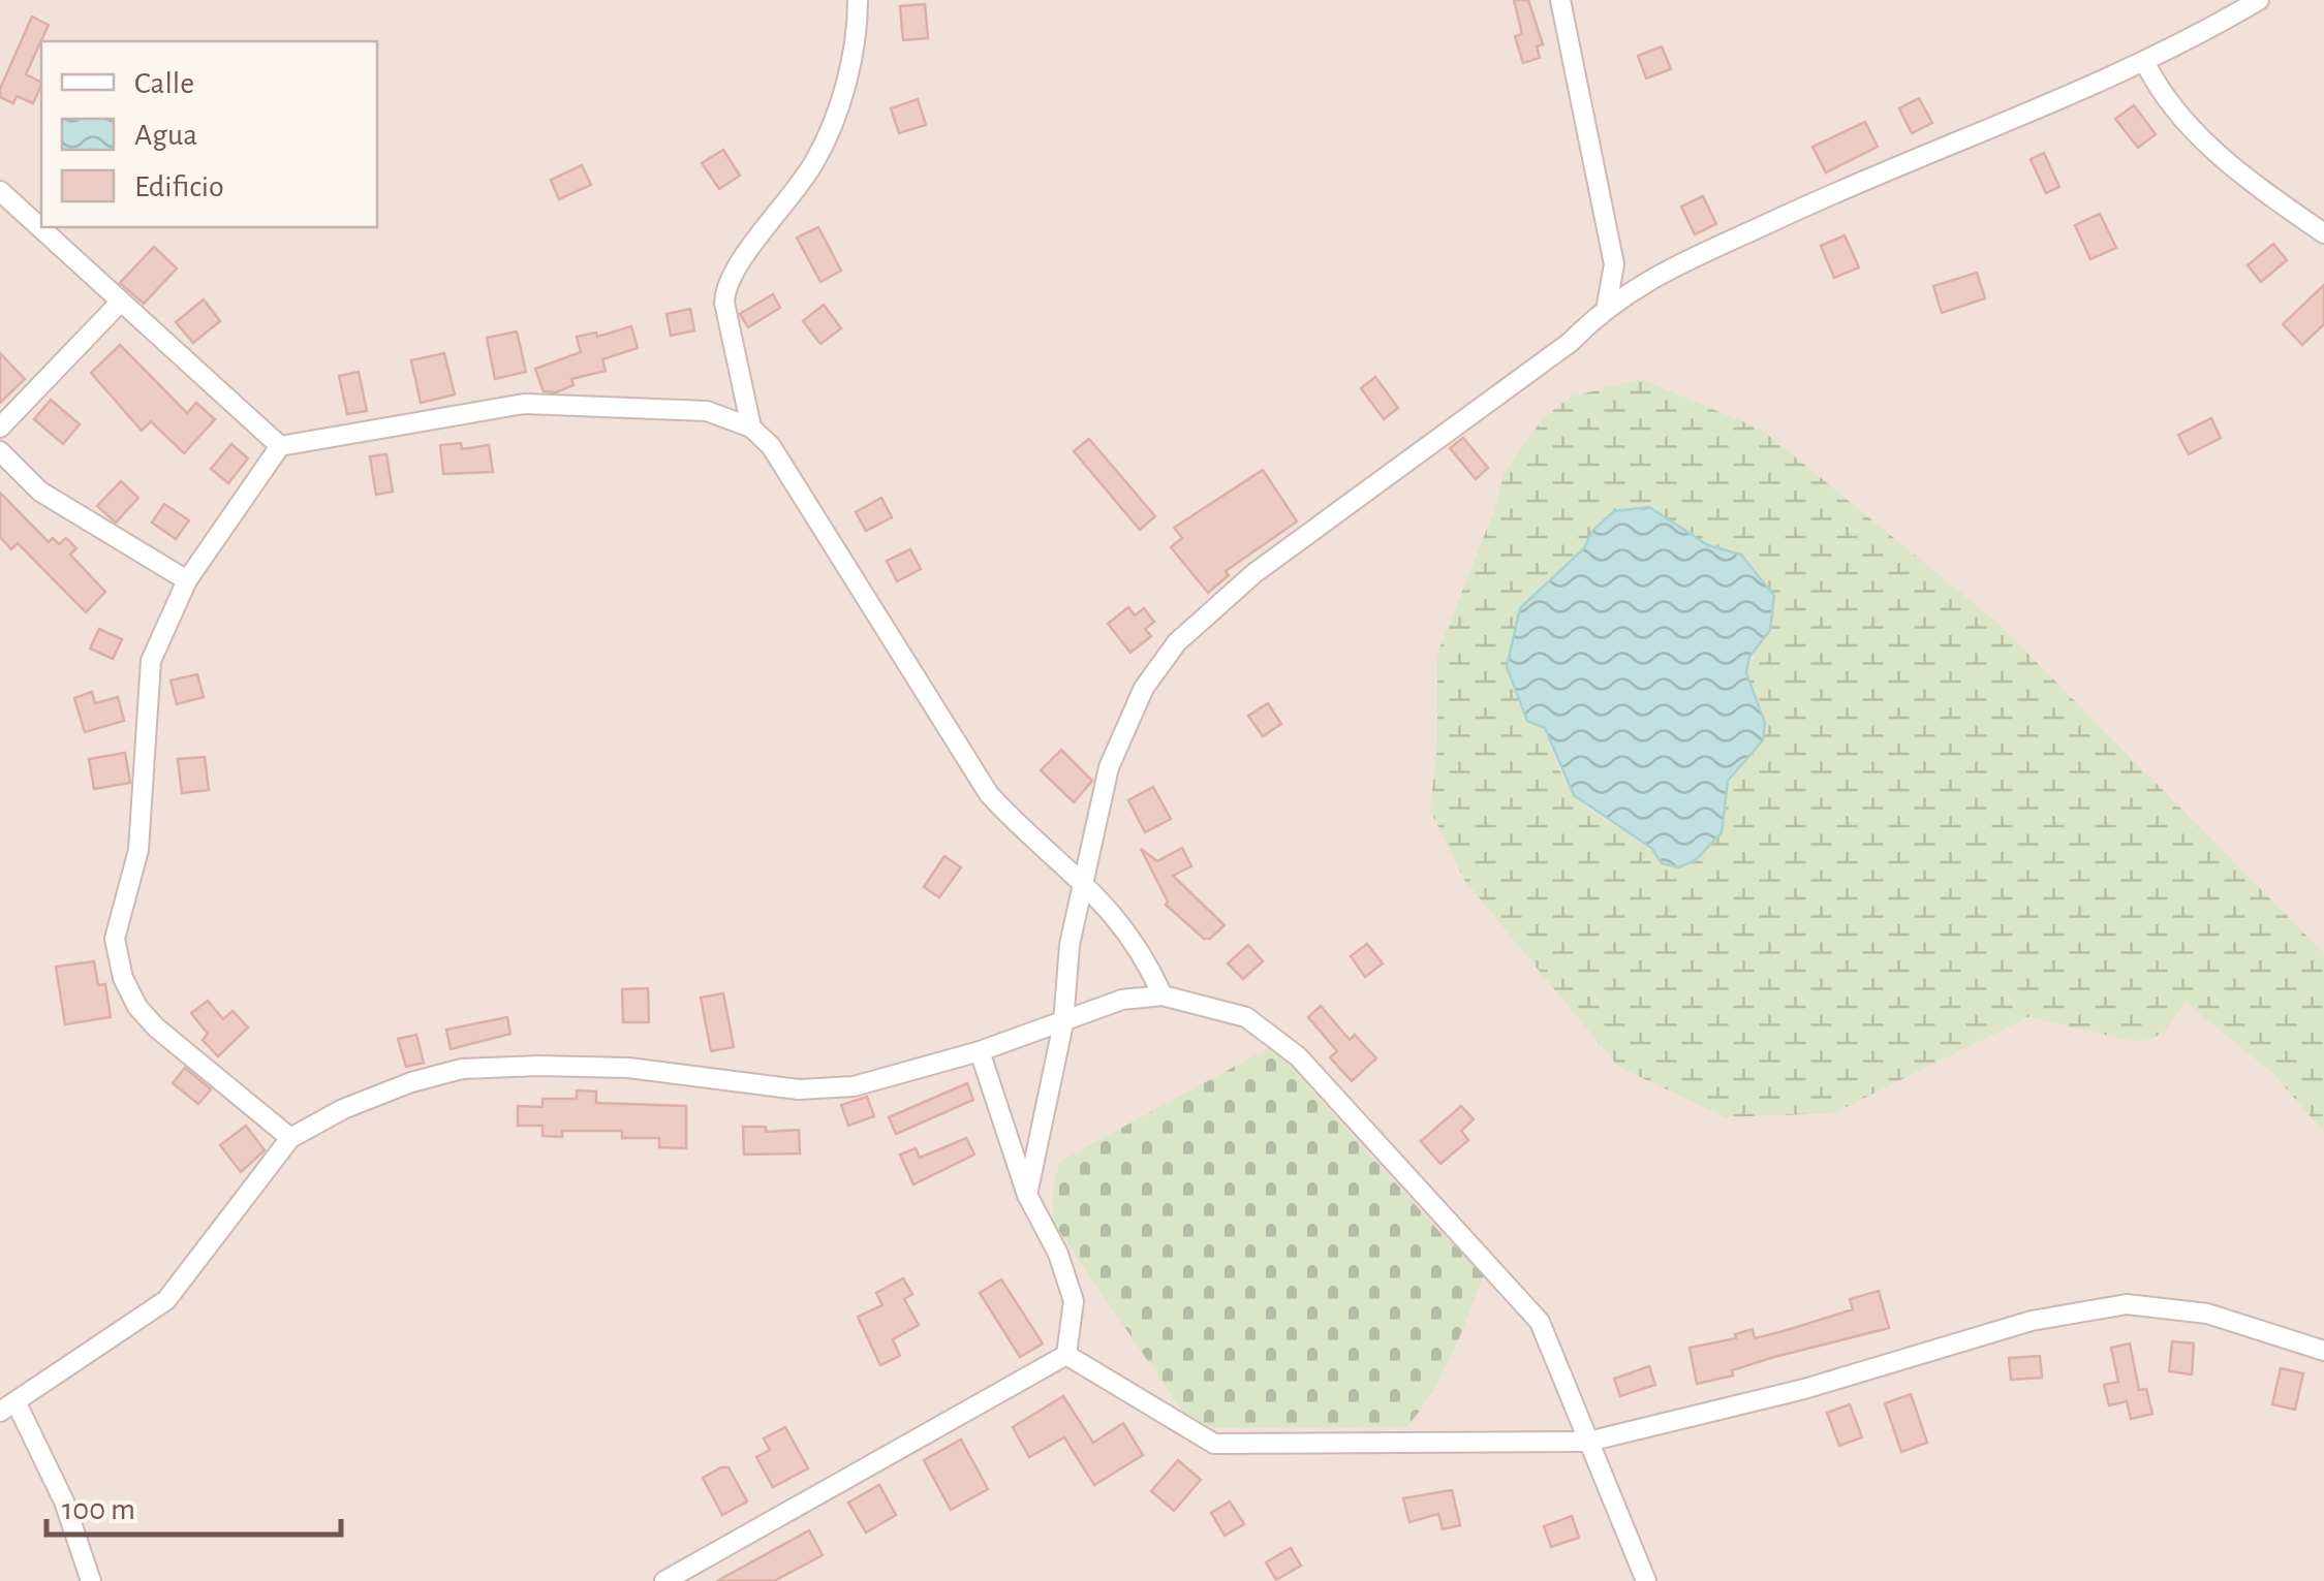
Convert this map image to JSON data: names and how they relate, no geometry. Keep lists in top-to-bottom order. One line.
{"legend":["Calle","Agua","Edificio"],"scale_bar":"100 m"}
